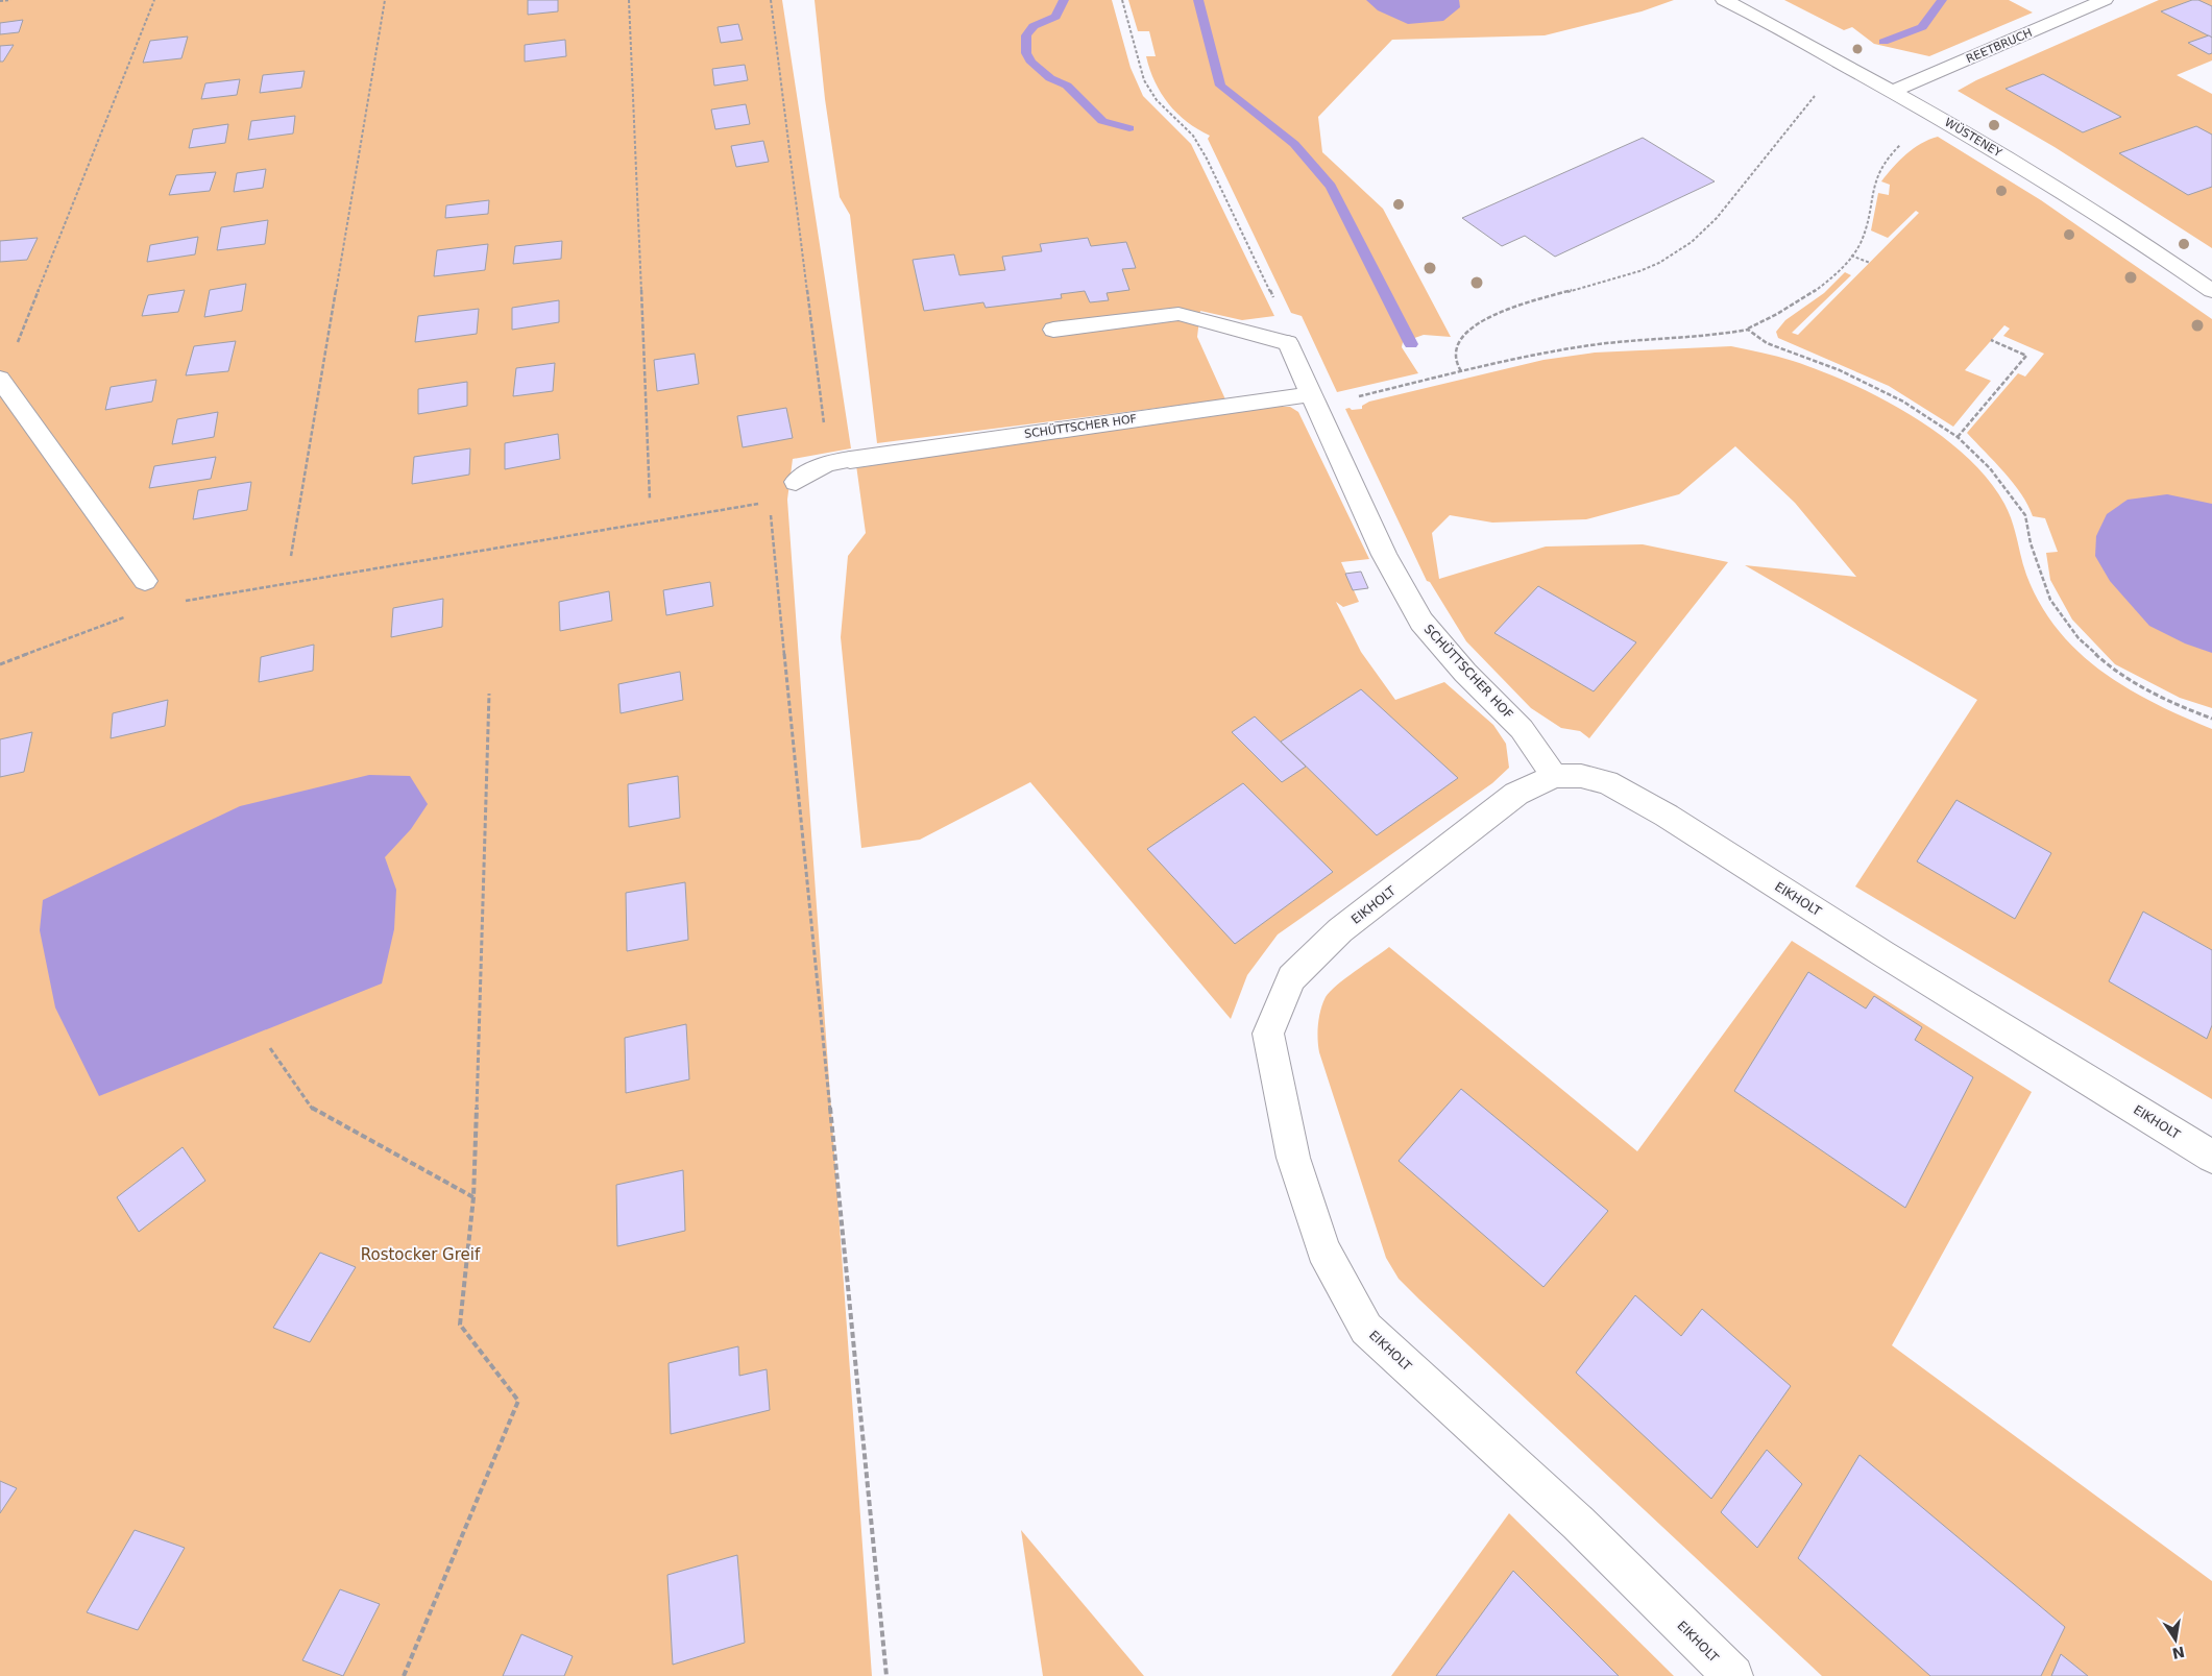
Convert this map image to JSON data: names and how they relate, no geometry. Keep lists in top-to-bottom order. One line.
{"streets":{"street":["REETBRUCH","WÜSTENEY","SCHÜTTSCHER HOF","EIKHOLT"]},"crossings":[["REETBRUCH","WÜSTENEY"],["SCHÜTTSCHER HOF","EIKHOLT"]],"parks":["Rostocker Greif"],"north":"bottom"}
